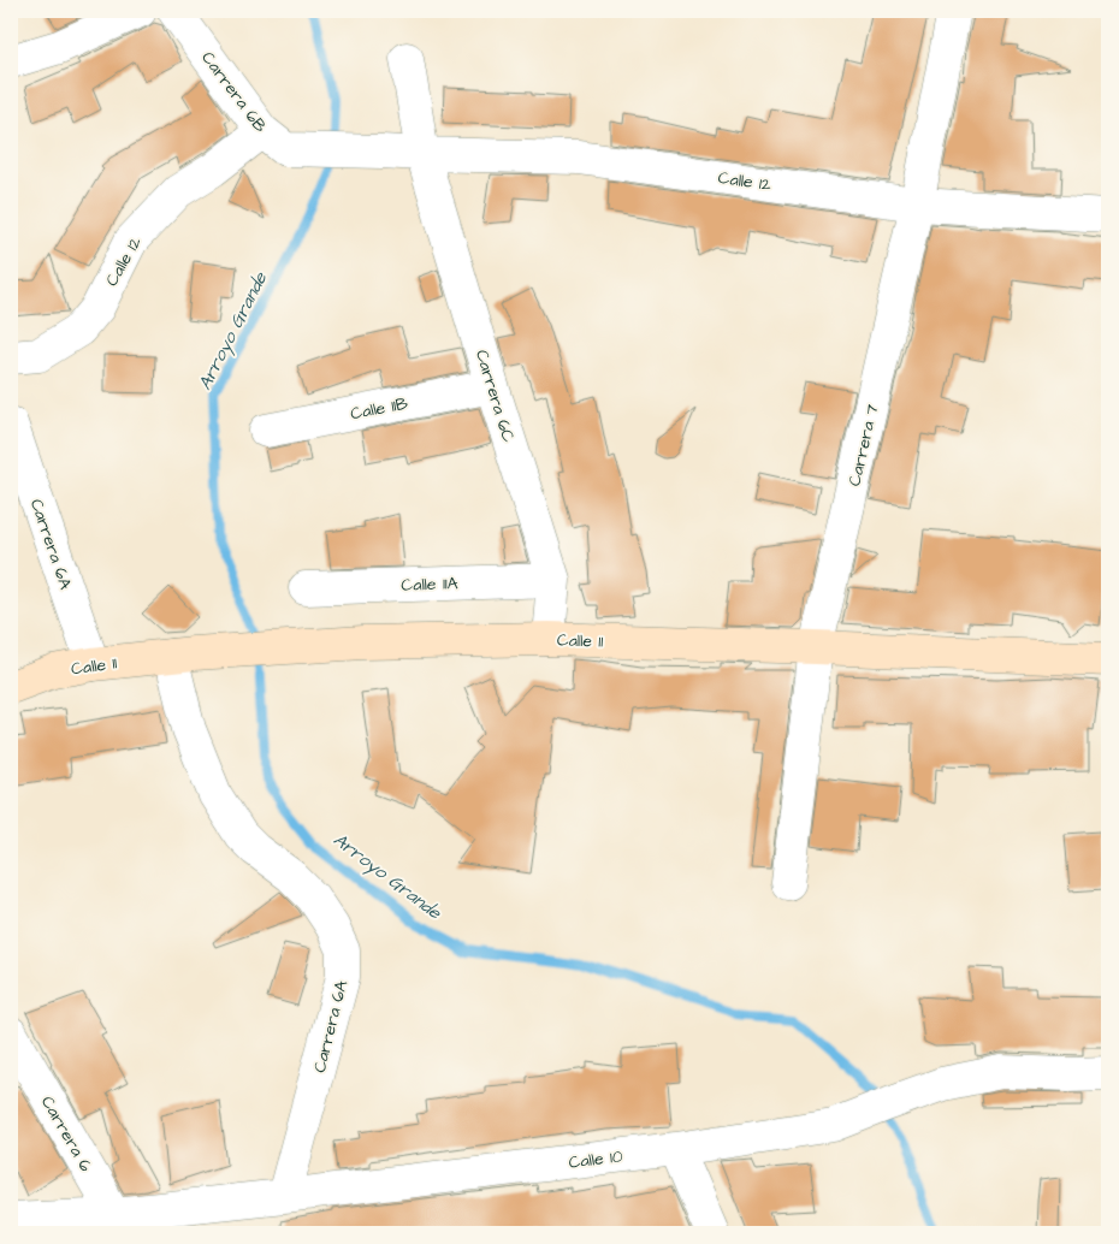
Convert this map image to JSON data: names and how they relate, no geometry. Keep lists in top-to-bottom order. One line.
{"streets":{"street":["Carrera 6B","Calle 12","Carrera 6C","Calle 11B","Carrera 7","Carrera 6A","Calle 11A","Calle 11","Carrera 6","Calle 10"]},"crossings":[["Carrera 6B","Calle 12"],["Calle 12","Carrera 6C"],["Calle 12","Carrera 7"],["Carrera 6C","Calle 11B"],["Carrera 6C","Calle 11A"],["Carrera 6C","Calle 11"],["Carrera 7","Calle 11"],["Carrera 6A","Calle 11"],["Carrera 6A","Calle 10"],["Carrera 6","Calle 10"]],"water":["Arroyo Grande"]}
